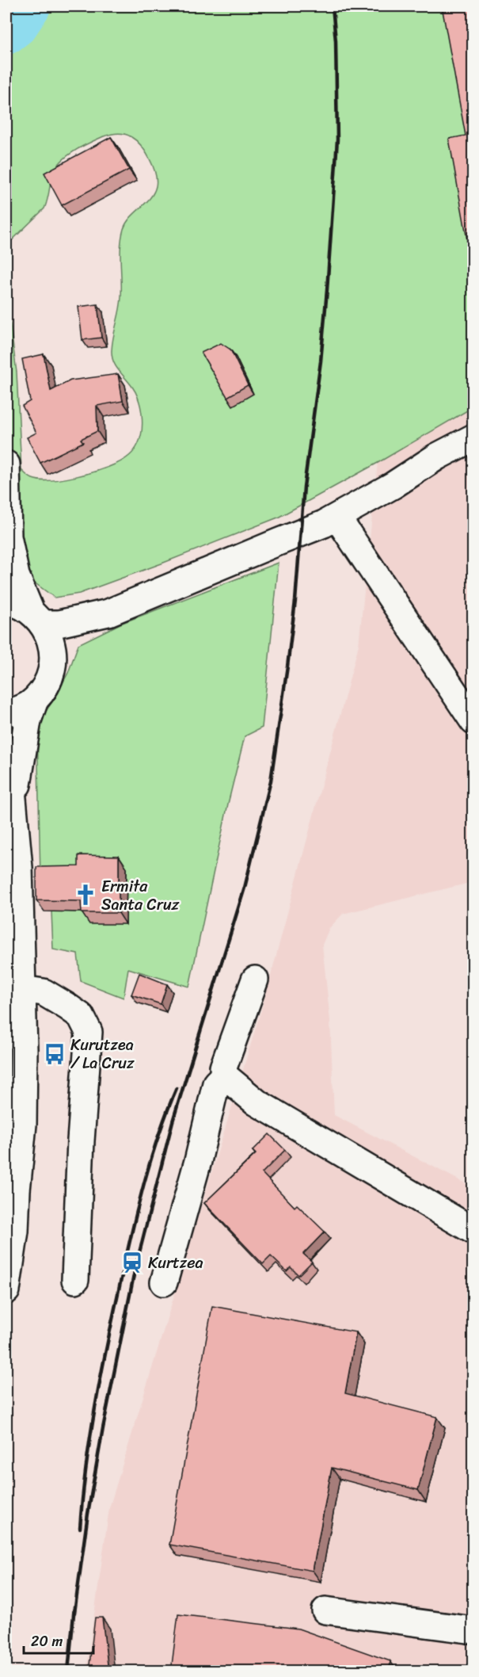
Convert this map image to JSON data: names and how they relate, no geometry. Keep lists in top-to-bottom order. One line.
{"places":{"church":["Ermita Santa Cruz"],"bus stop":["Kurutzea / La Cruz"],"station":["Kurtzea"]},"scale_bar":"20 m"}
